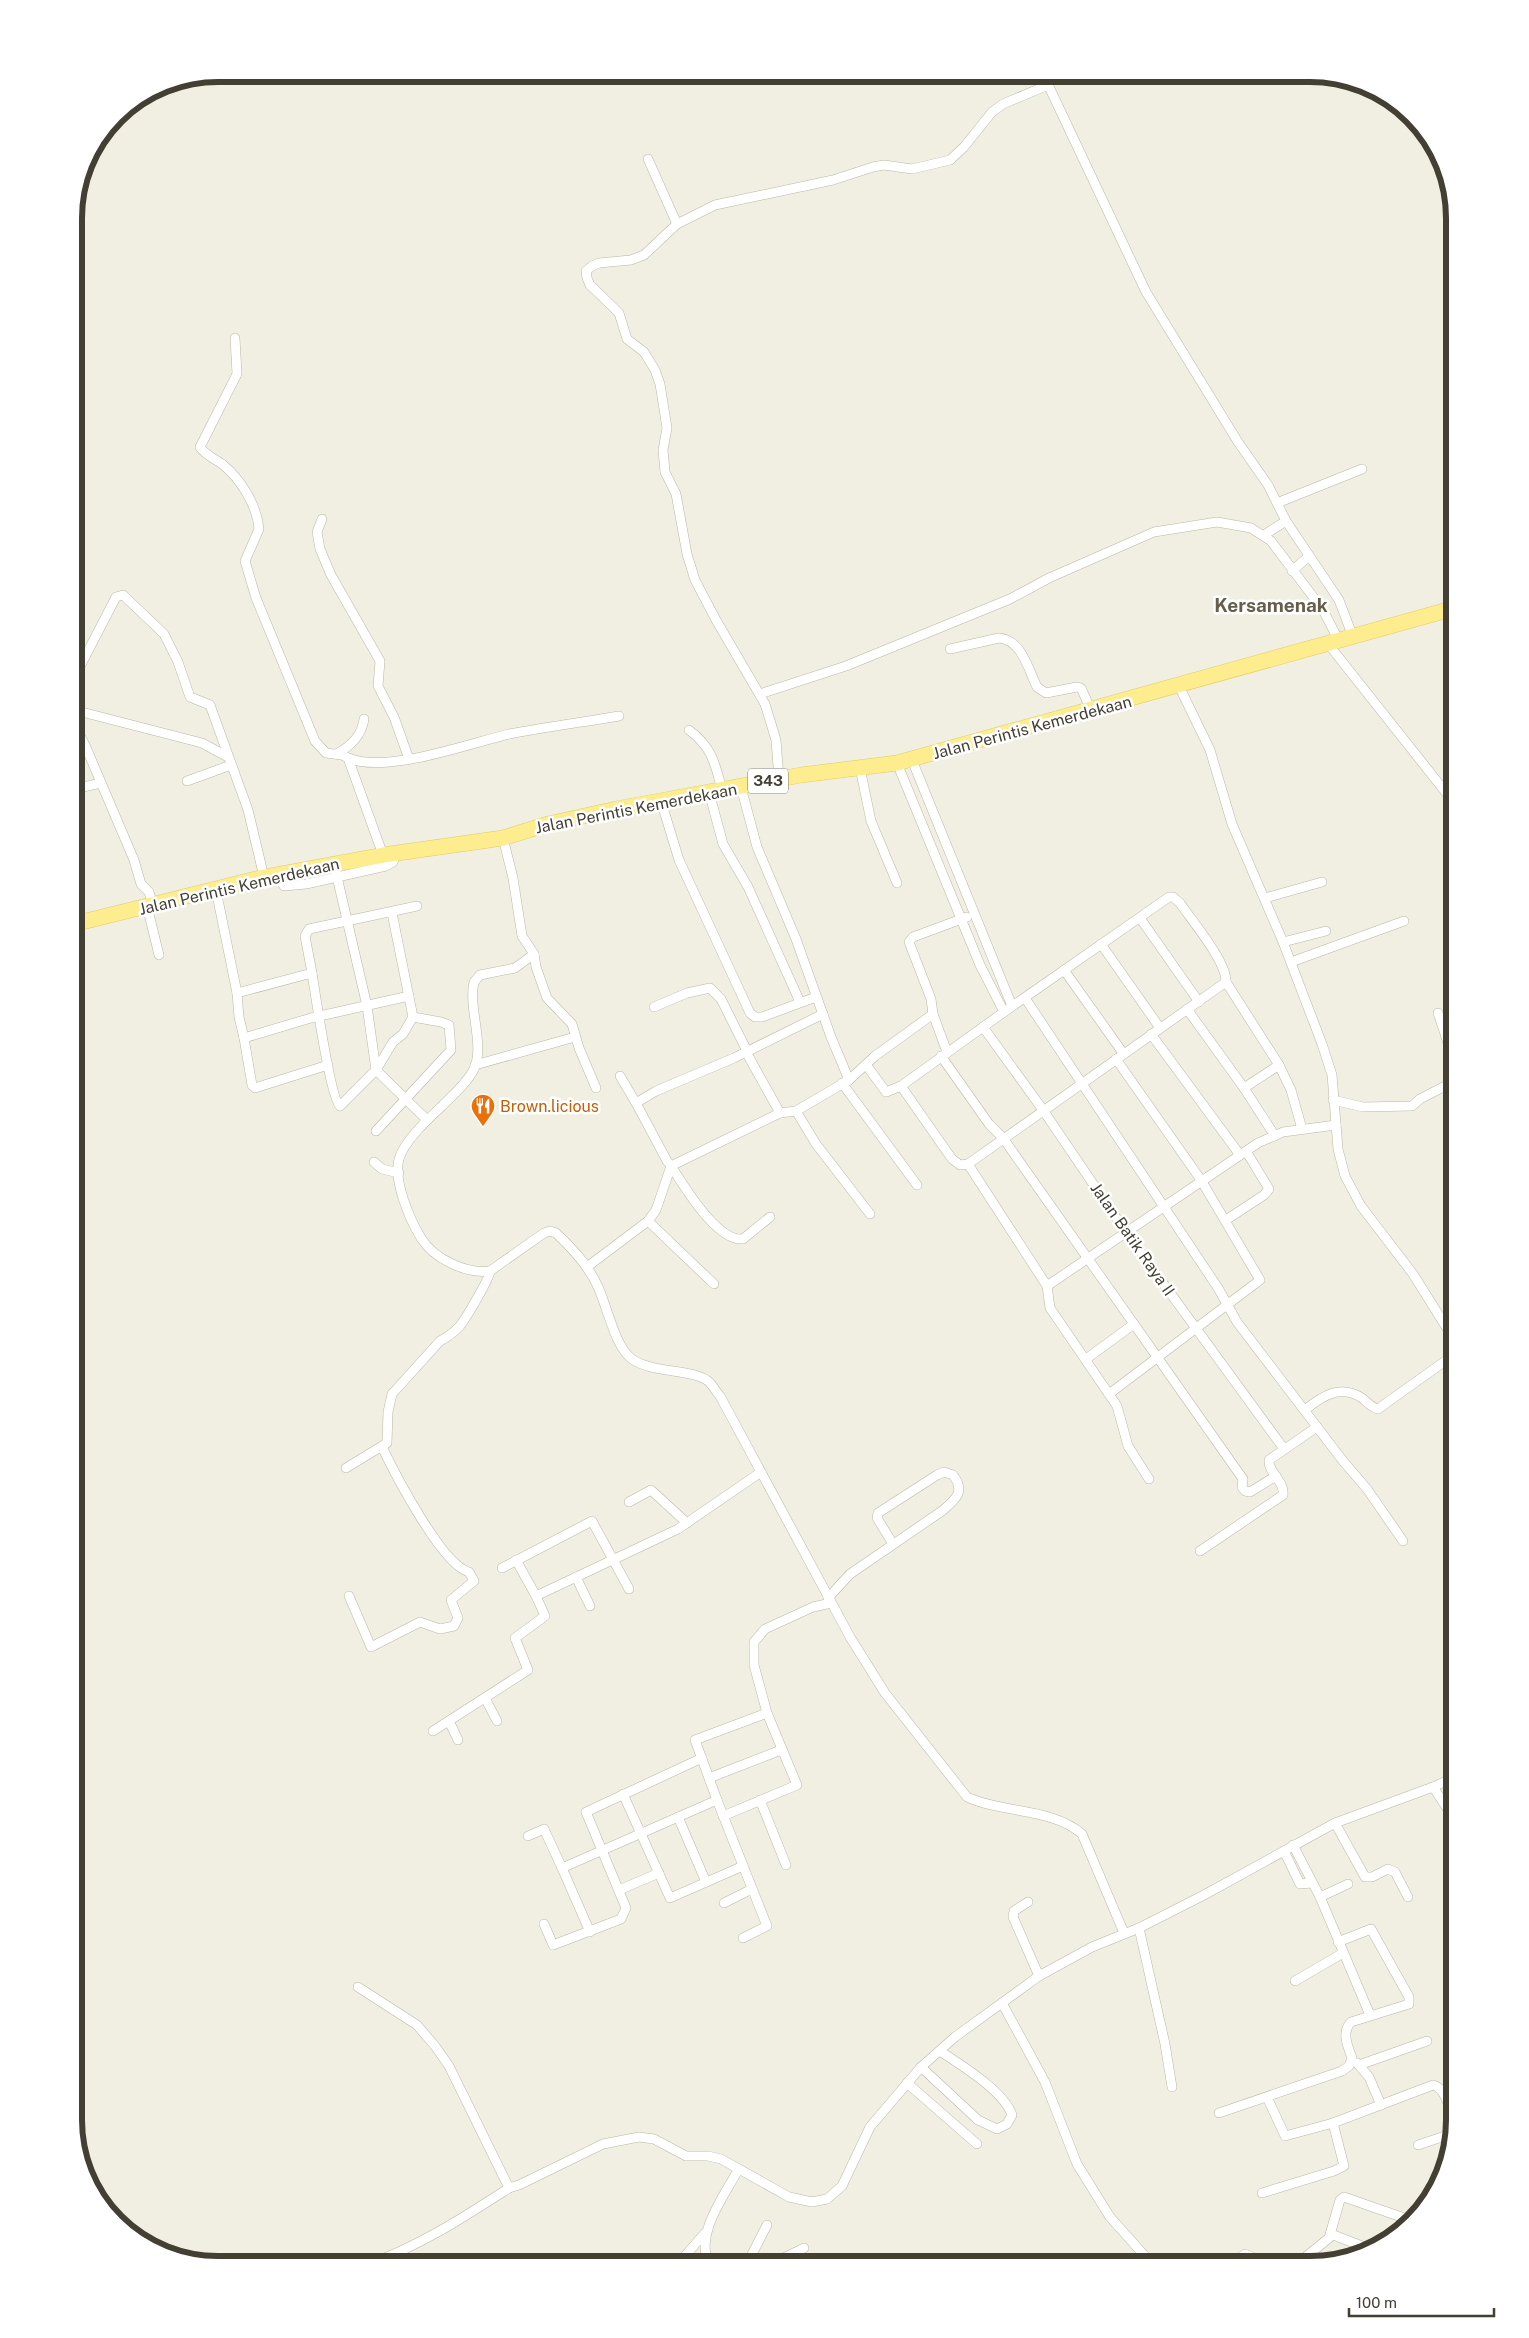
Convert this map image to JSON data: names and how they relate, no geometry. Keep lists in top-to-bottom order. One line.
{"streets":{"main road":["Jalan Perintis Kemerdekaan","343"],"street":["Jalan Batik Raya II"]},"districts":["Kersamenak"],"places":{"restaurant":["Brown.licious"]},"scale_bar":"100 m"}
